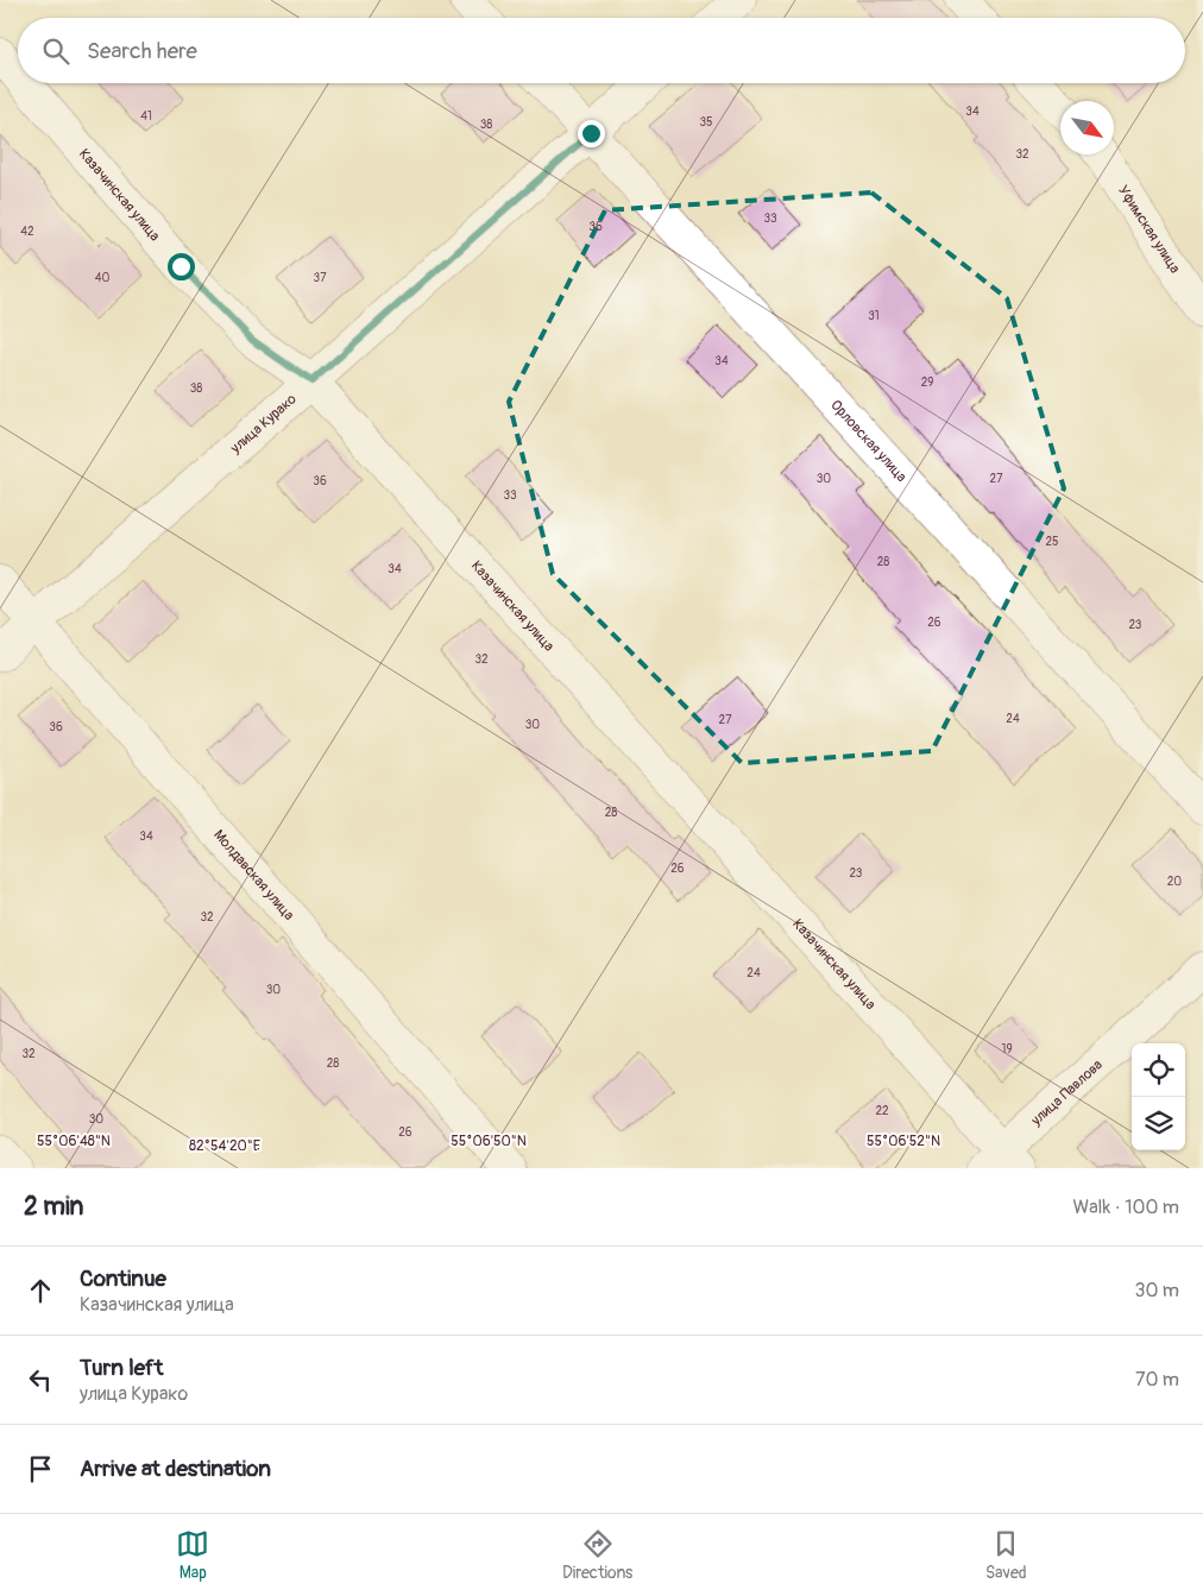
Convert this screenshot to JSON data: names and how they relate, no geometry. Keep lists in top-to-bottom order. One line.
{"streets":{"street":["Казачинская улица","Уфимская улица","улица Курако","Орловская улица","Молдавская улица","улица Павлова"]},"crossings":[["Казачинская улица","улица Курако"],["Казачинская улица","улица Павлова"],["улица Курако","Орловская улица"],["улица Курако","Молдавская улица"]],"house_numbers":["34","41","35","38","32","33","36","42","40","37","31","34","29","38","30","27","36","33","25","28","34","26","23","32","24","27","30","36","28","34","26","23","20","32","24","30","19","32","28","22","30","26"],"north":"bottom right","page":{"search":"Search here","heading":["2 min","Walk · 100 m"],"list":[["Continue","Казачинская улица","30 m"],["Turn left","улица Курако","70 m"],"Arrive at destination"],"nav":["Map","Directions","Saved"]},"coordinates":["55°06'48\"N","55°06'50\"N","55°06'52\"N","82°54'20\"E"]}
